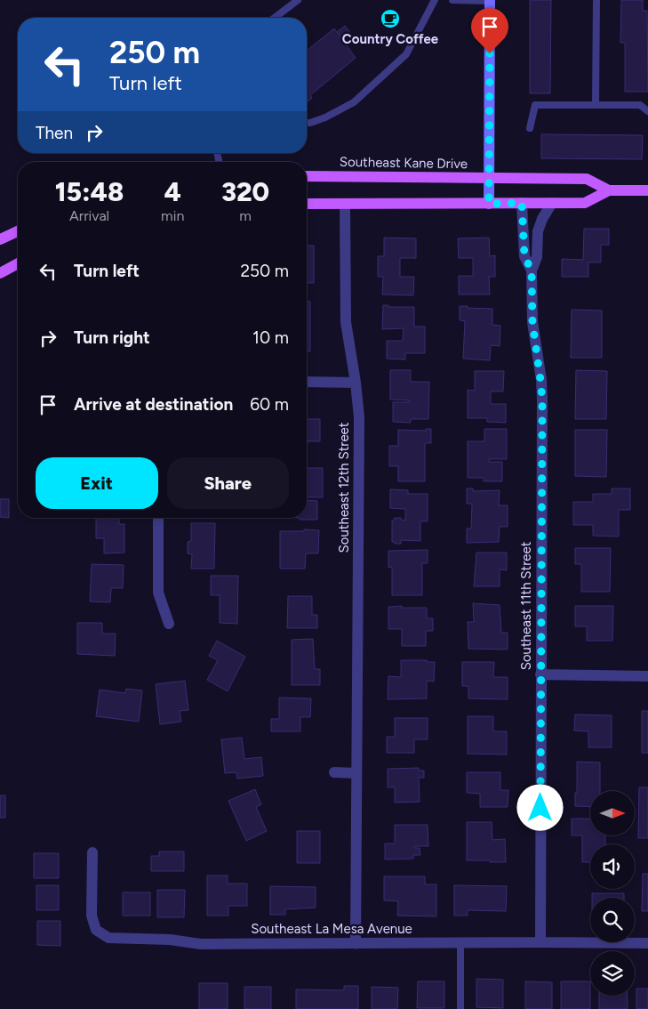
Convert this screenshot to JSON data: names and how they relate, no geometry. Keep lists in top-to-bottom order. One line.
{"streets":{"main road":["Southeast Kane Drive"],"street":["Southeast 12th Street","Southeast 11th Street","Southeast La Mesa Avenue"]},"crossings":[["Southeast Kane Drive","Southeast 12th Street"],["Southeast Kane Drive","Southeast 11th Street"],["Southeast 12th Street","Southeast La Mesa Avenue"],["Southeast 11th Street","Southeast La Mesa Avenue"]],"places":{"cafe":["Country Coffee"]},"north":"right","page":{"turn":["250 m","Turn left"],"then":"Then","eta":["15:48","Arrival","4","min","320","m"],"list":[{"name":"Turn left","value":"250 m"},{"name":"Turn right","value":"10 m"},{"name":"Arrive at destination","value":"60 m"}],"buttons":["Exit","Share"]}}
